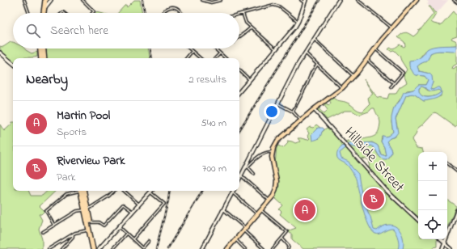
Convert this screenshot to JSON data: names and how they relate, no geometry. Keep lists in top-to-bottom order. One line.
{"streets":{"main road":["Hillside Street"]},"page":{"search":"Search here","heading":["Nearby","2 results"],"list":[{"mark":"A","name":"Martin Pool","note":"Sports","value":"540 m"},{"mark":"B","name":"Riverview Park","note":"Park","value":"700 m"}],"map_buttons":["+","−"],"pins":["B","A"]}}
